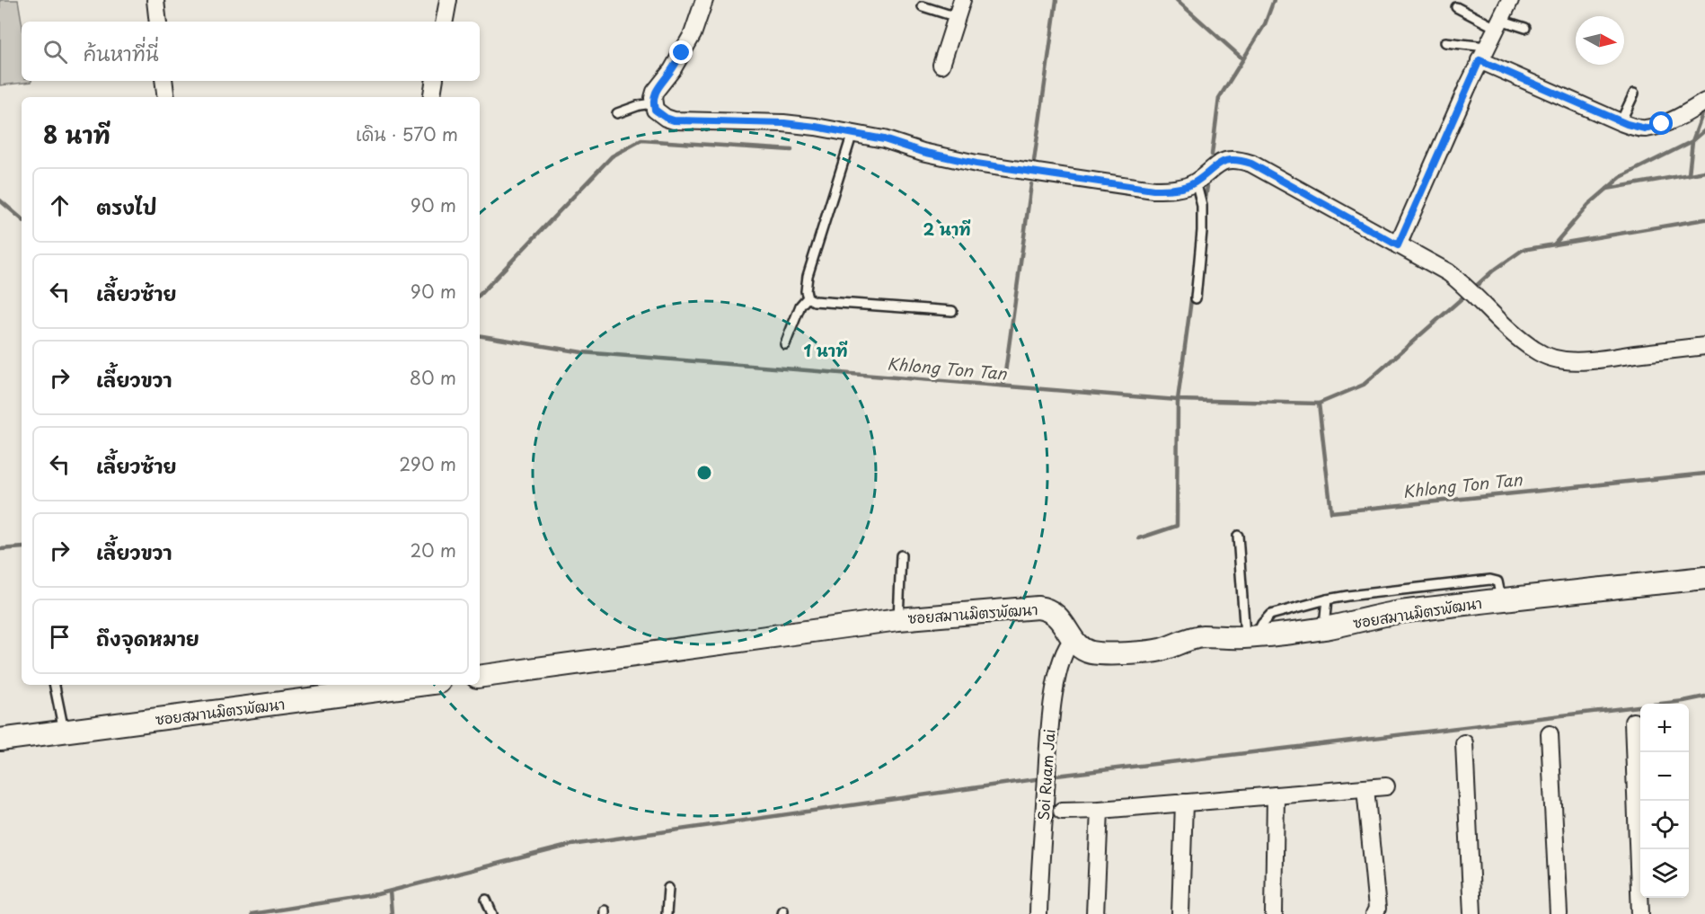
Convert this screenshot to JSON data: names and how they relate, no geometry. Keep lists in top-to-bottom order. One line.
{"streets":{"street":["ซอยสมานมิตรพัฒนา","Soi Ruam Jai"]},"crossings":[["ซอยสมานมิตรพัฒนา","Soi Ruam Jai"]],"water":["Khlong Ton Tan"],"north":"right","page":{"search":"ค้นหาที่นี่","heading":["8 นาที","เดิน · 570 m"],"list":[["ตรงไป","90 m"],["เลี้ยวซ้าย","90 m"],["เลี้ยวขวา","80 m"],["เลี้ยวซ้าย","290 m"],["เลี้ยวขวา","20 m"],"ถึงจุดหมาย"],"map_buttons":["+","−"]},"rings":["2 นาที","1 นาที"]}
